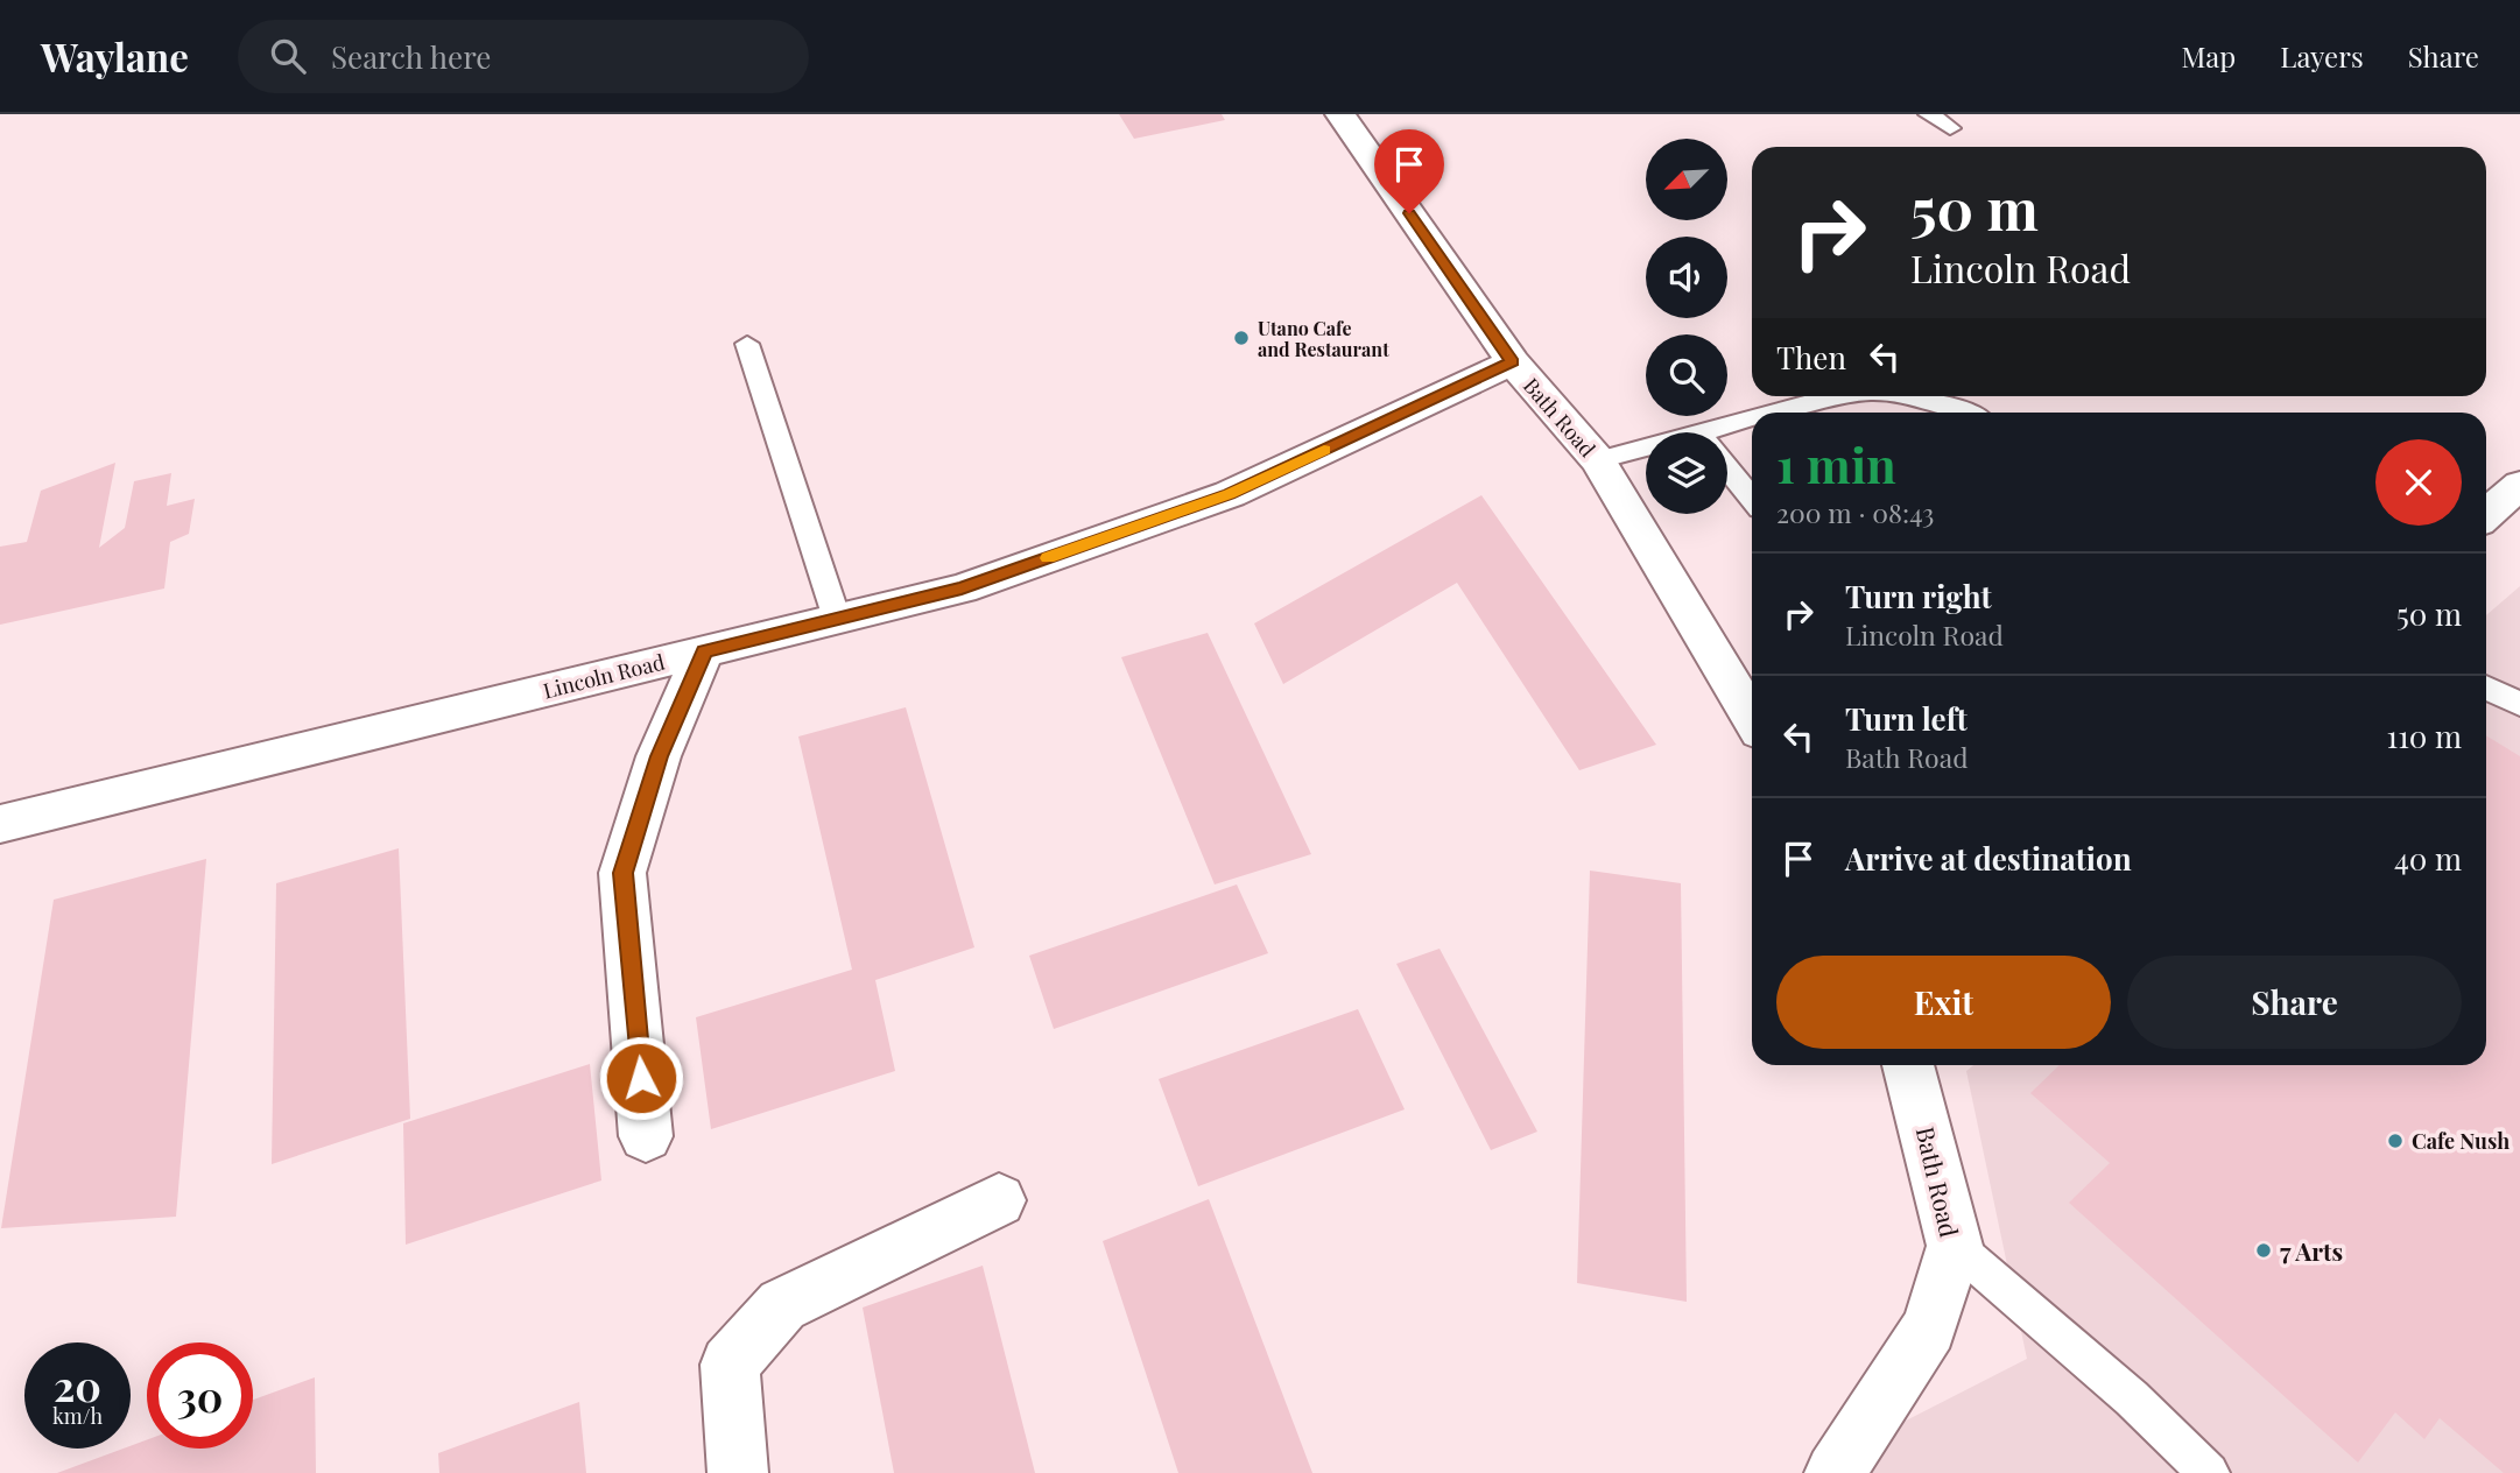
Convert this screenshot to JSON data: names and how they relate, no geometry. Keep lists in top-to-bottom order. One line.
{"streets":{"street":["Bath Road","Lincoln Road"]},"crossings":[["Bath Road","Lincoln Road"]],"places":["Utano Cafe and Restaurant","Cafe Nush","7 Arts"],"north":"bottom left","page":{"header":"Waylane","search":"Search here","nav":["Map","Layers","Share"],"turn":["50 m","Lincoln Road"],"then":"Then","heading":["1 min","200 m · 08:43"],"list":[{"name":"Turn right","note":"Lincoln Road","value":"50 m"},{"name":"Turn left","note":"Bath Road","value":"110 m"},{"name":"Arrive at destination","value":"40 m"}],"buttons":["Exit","Share"],"speed":"20 km/h","limit":"30"}}
